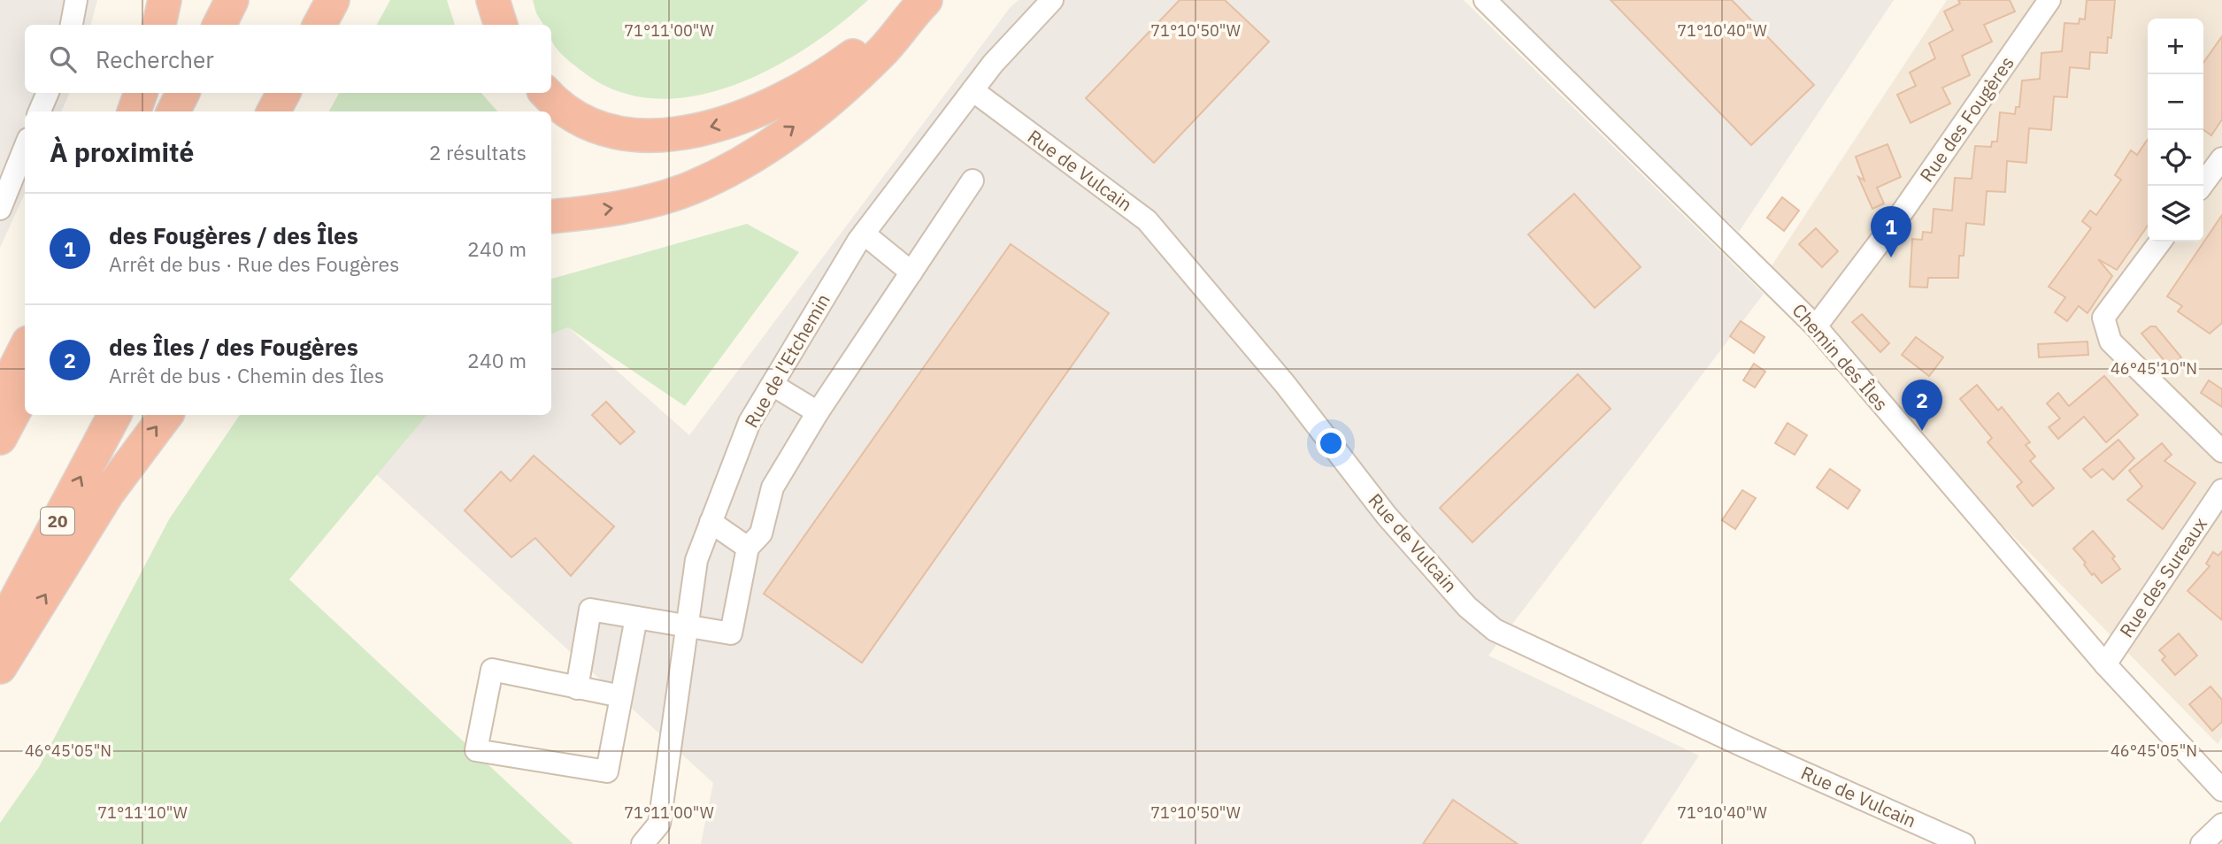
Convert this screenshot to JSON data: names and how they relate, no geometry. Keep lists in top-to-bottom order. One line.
{"streets":{"highway":["20"],"street":["Rue des Fougères","Rue de Vulcain","Chemin des Îles","Rue de l'Etchemin","Rue des Sureaux"]},"crossings":[["Rue des Fougères","Chemin des Îles"],["Rue de Vulcain","Rue de l'Etchemin"],["Chemin des Îles","Rue des Sureaux"]],"page":{"map_buttons":["+","−"],"search":"Rechercher","heading":["À proximité","2 résultats"],"list":[{"mark":"1","name":"des Fougères / des Îles","note":"Arrêt de bus · Rue des Fougères","value":"240 m"},{"mark":"2","name":"des Îles / des Fougères","note":"Arrêt de bus · Chemin des Îles","value":"240 m"}],"pins":["1","2"]},"coordinates":["71°11'00\"W","71°10'50\"W","71°10'40\"W","46°45'10\"N","46°45'05\"N","71°11'10\"W"]}
